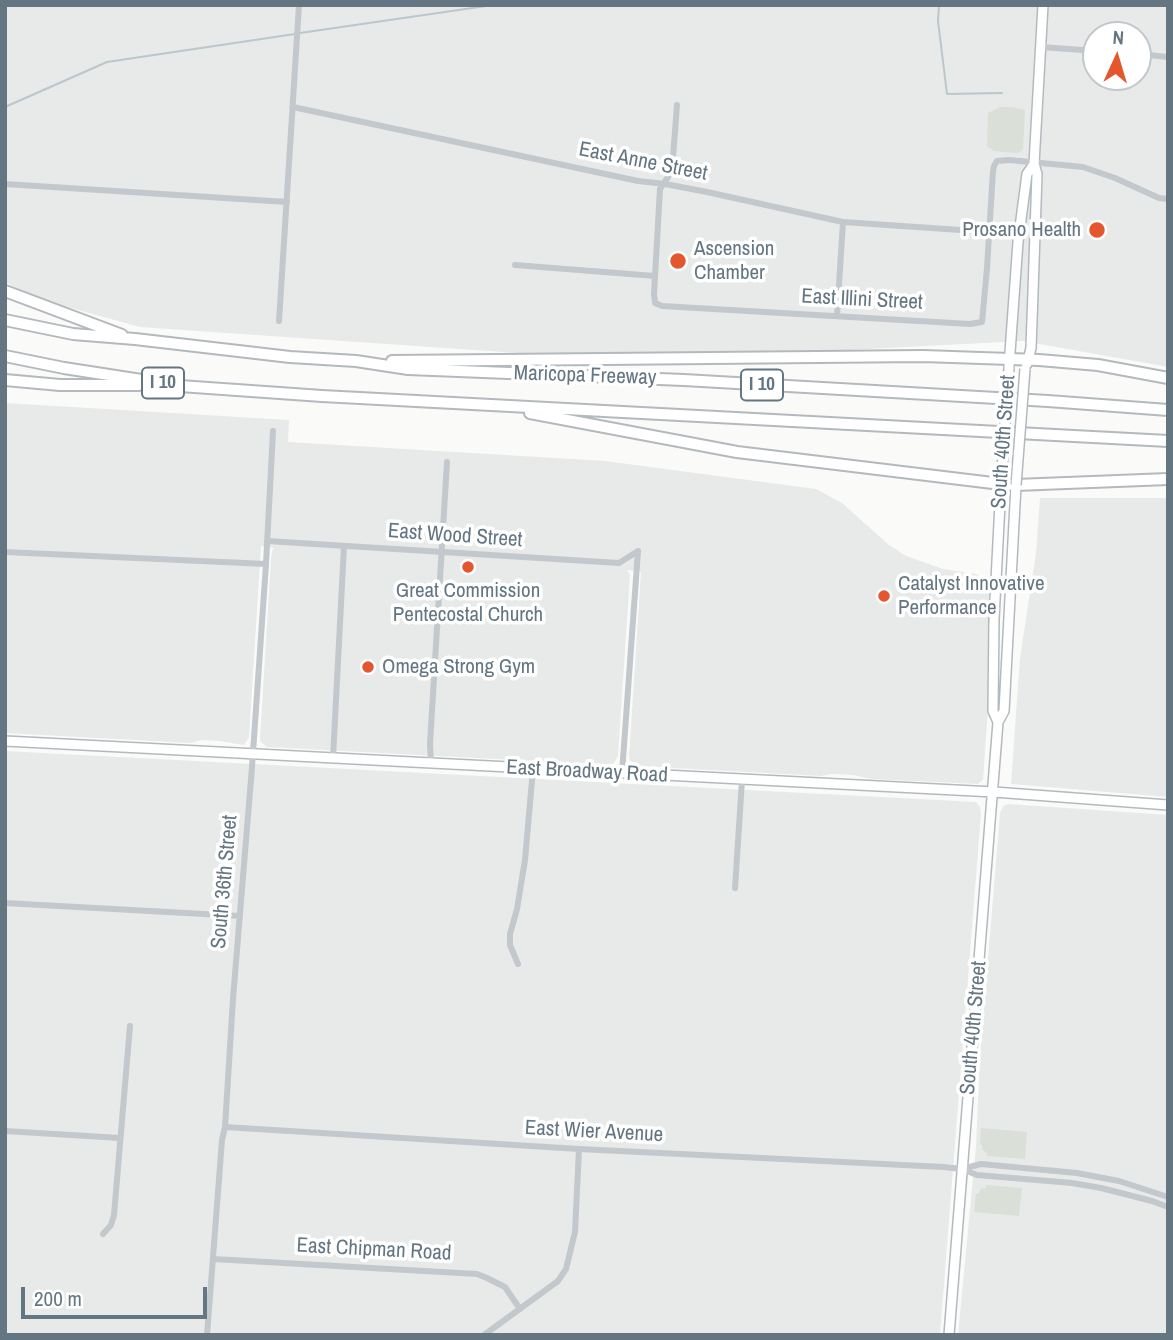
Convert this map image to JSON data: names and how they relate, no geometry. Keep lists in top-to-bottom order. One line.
{"streets":{"highway":["Maricopa Freeway","I 10"],"main road":["South 40th Street","East Broadway Road"],"street":["East Anne Street","East Illini Street","East Wood Street","South 36th Street","East Wier Avenue","East Chipman Road"]},"crossings":[["East Anne Street","East Illini Street"],["South 40th Street","East Broadway Road"],["South 40th Street","East Wier Avenue"],["East Wood Street","East Broadway Road"],["East Wood Street","South 36th Street"],["East Broadway Road","South 36th Street"],["South 36th Street","East Wier Avenue"],["South 36th Street","East Chipman Road"]],"places":["Prosano Health","Ascension Chamber","Great Commission Pentecostal Church","Catalyst Innovative Performance","Omega Strong Gym"],"scale_bar":"200 m","north":"top"}
